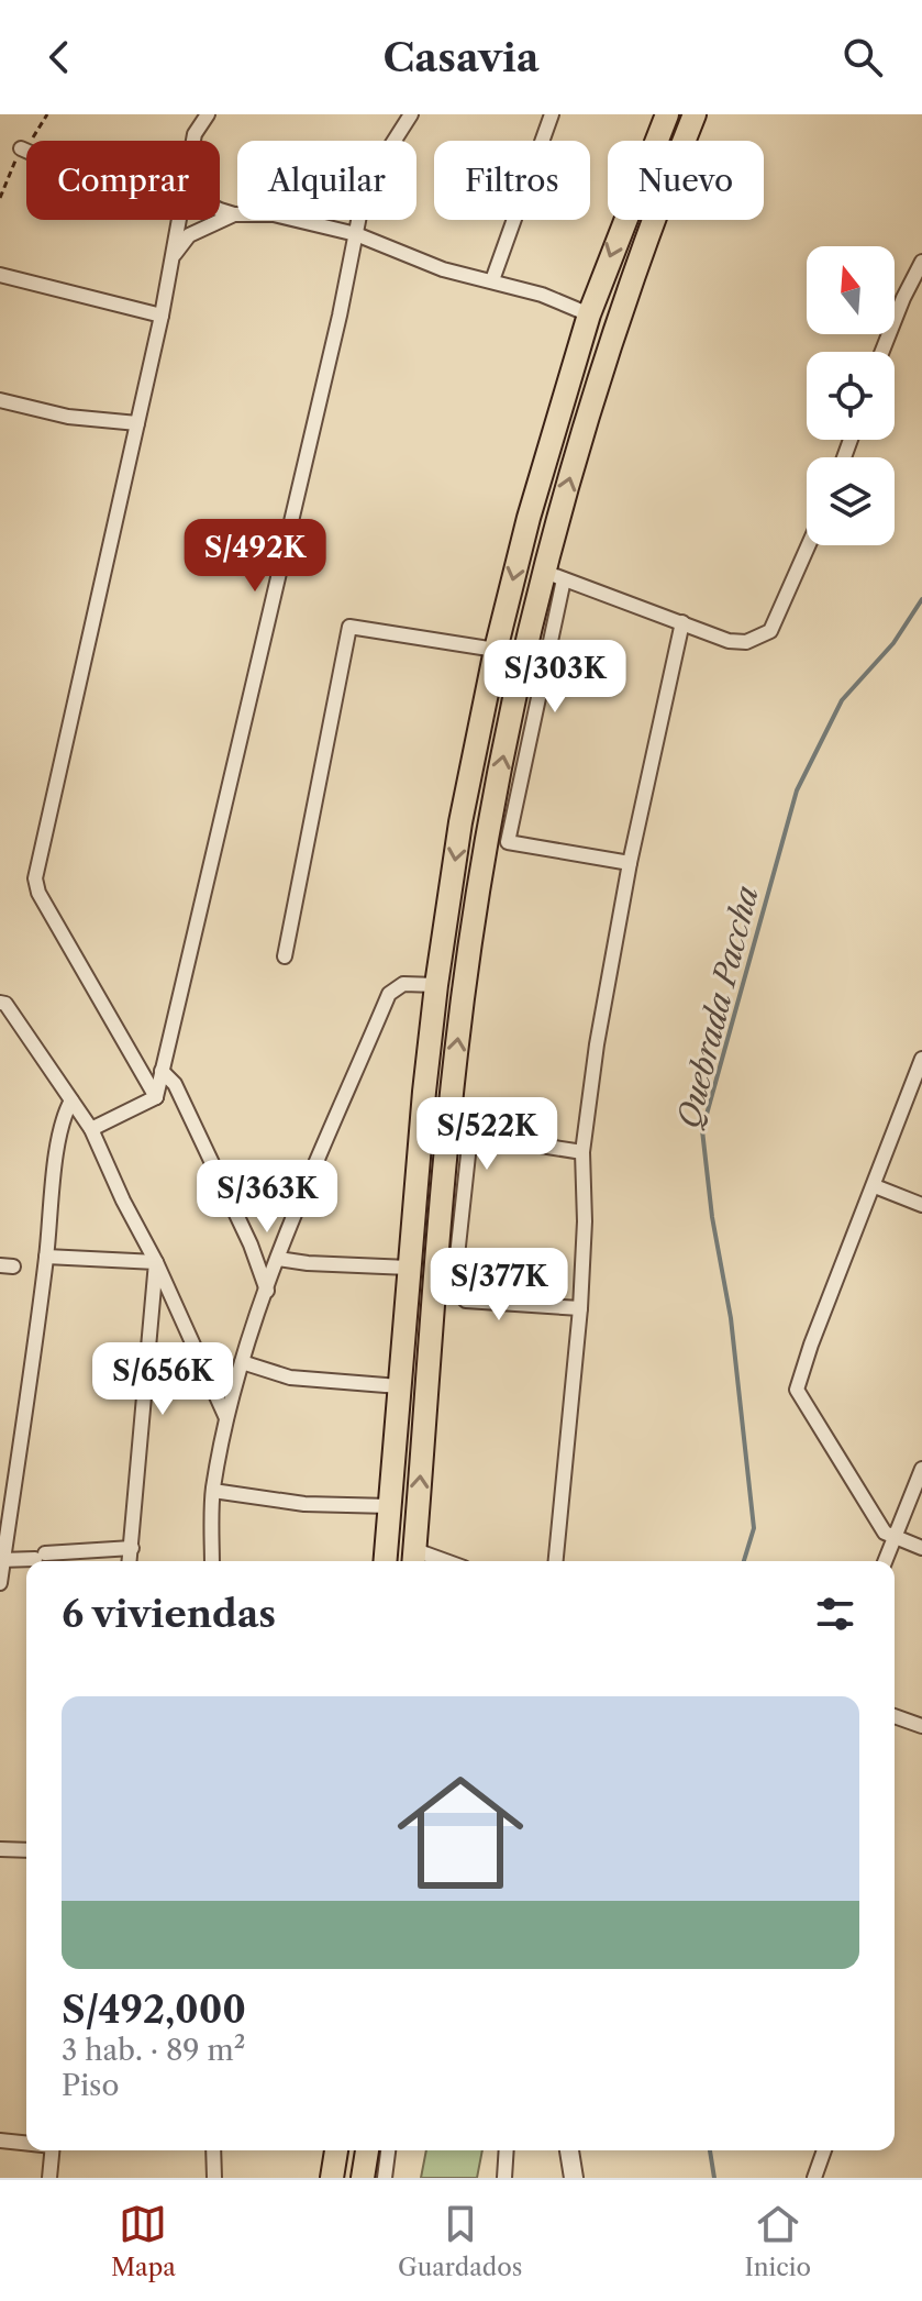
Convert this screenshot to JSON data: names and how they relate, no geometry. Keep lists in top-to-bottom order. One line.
{"water":["Quebrada Paccha"],"north":"top","page":{"header":"Casavia","chip":["Comprar","Alquilar","Filtros","Nuevo"],"price":["S/492K","S/303K","S/522K","S/363K","S/377K","S/656K"],"heading":"6 viviendas","list":[{"name":"S/492,000","note":"3 hab. · 89 m² · Piso"}],"tabs":["Mapa","Guardados","Inicio"]}}
